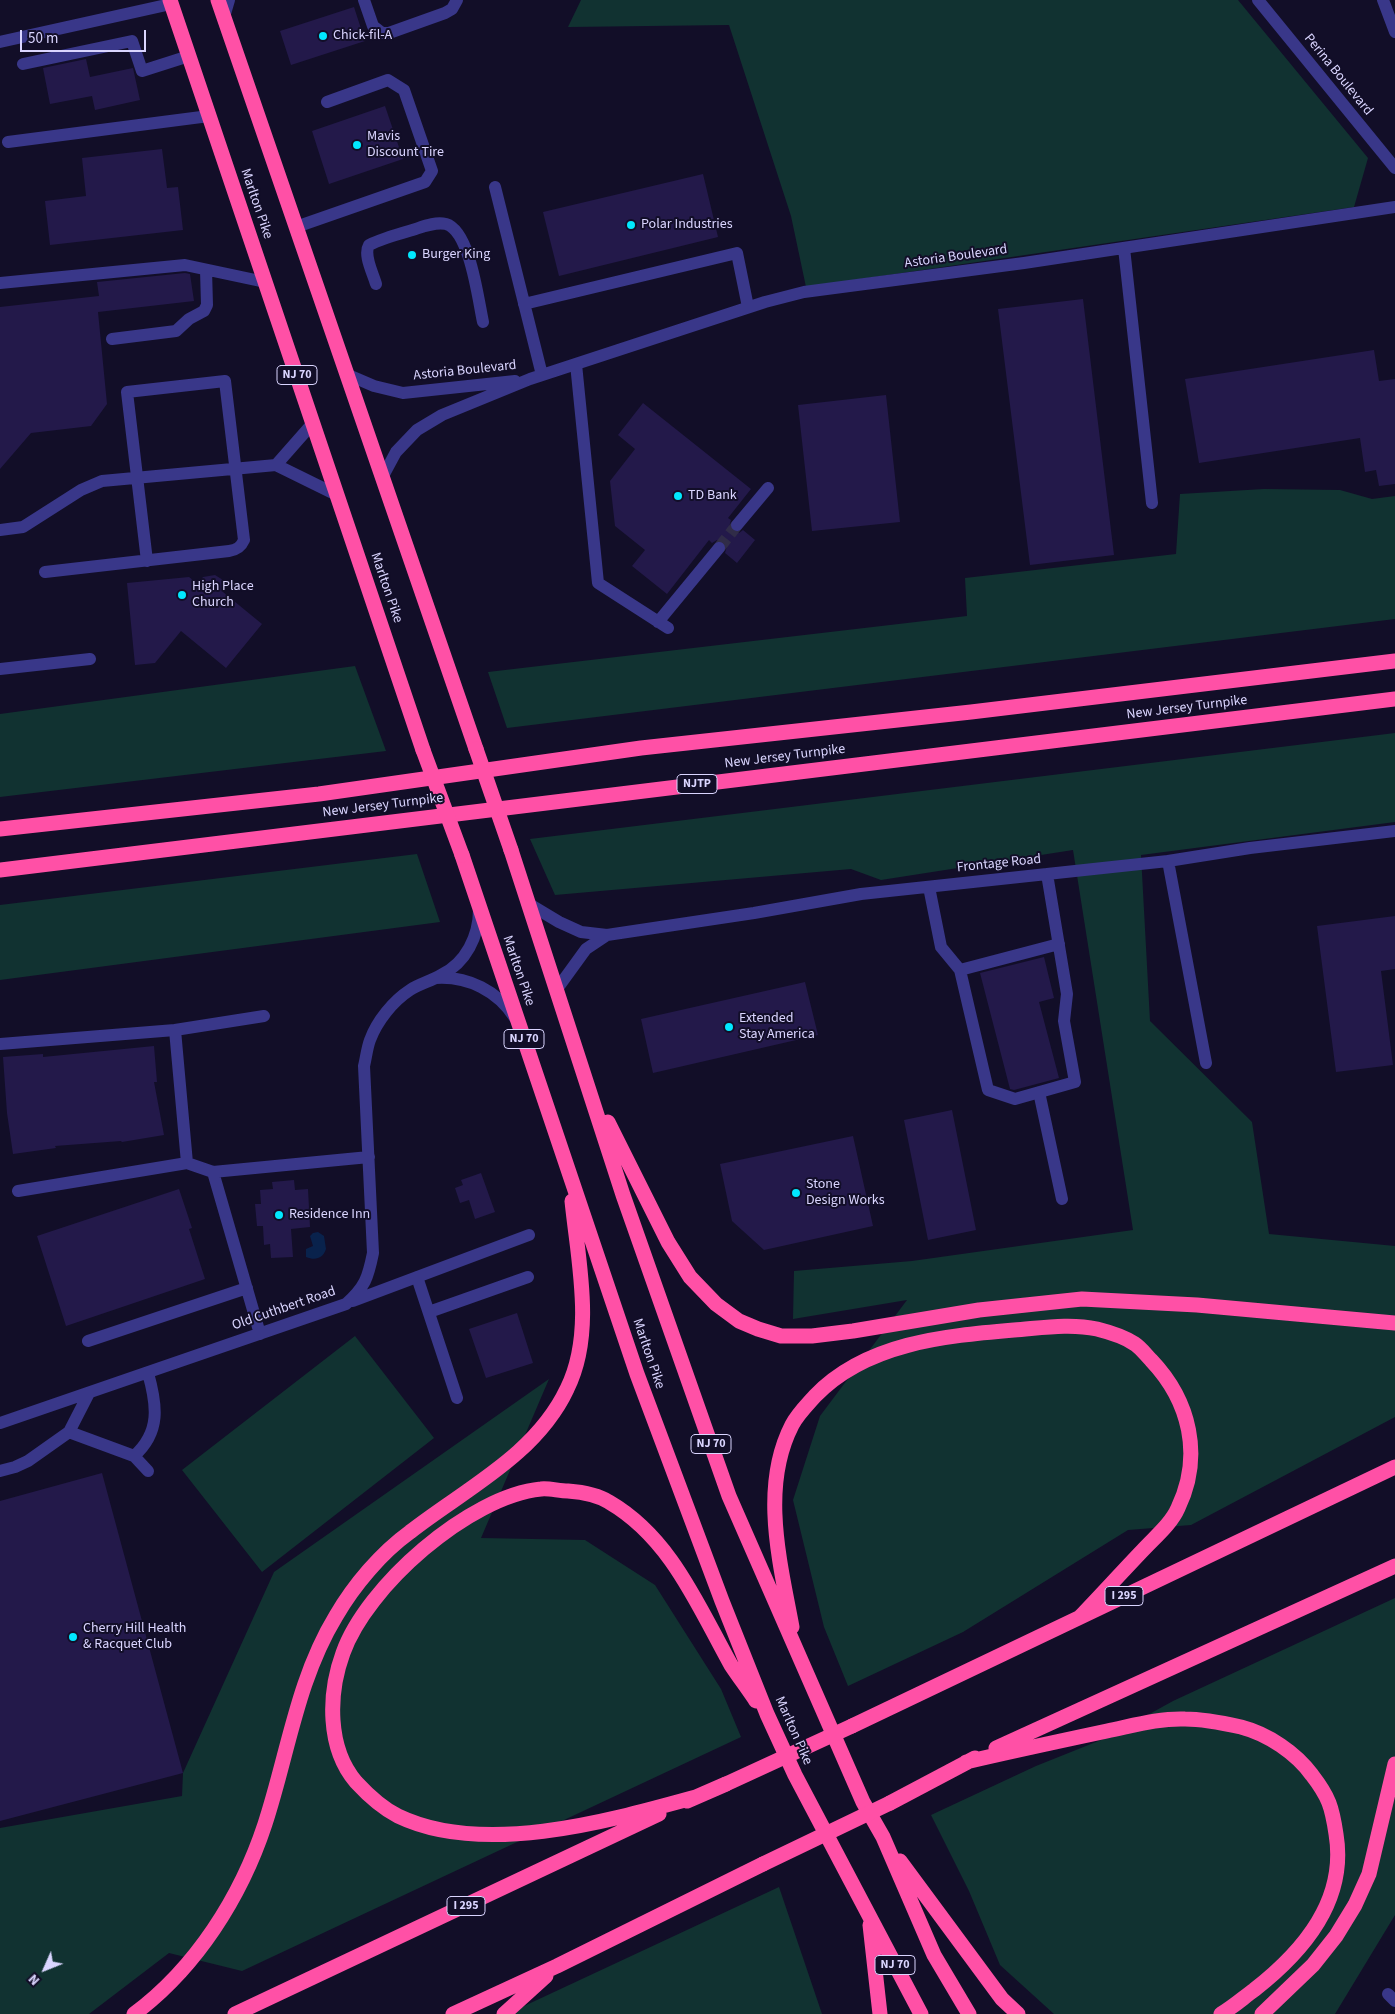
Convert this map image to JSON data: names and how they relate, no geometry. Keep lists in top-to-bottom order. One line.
{"streets":{"highway":["Marlton Pike","NJ 70","New Jersey Turnpike","NJTP","I 295"],"street":["Perina Boulevard","Astoria Boulevard","Frontage Road","Old Cuthbert Road"]},"crossings":[["Marlton Pike","Astoria Boulevard"],["Marlton Pike","Frontage Road"],["Marlton Pike","Old Cuthbert Road"]],"places":["Chick-fil-A","Mavis Discount Tire","Polar Industries","Burger King","TD Bank","High Place Church","Extended Stay America","Stone Design Works","Residence Inn","Cherry Hill Health & Racquet Club"],"scale_bar":"50 m","north":"bottom left"}
